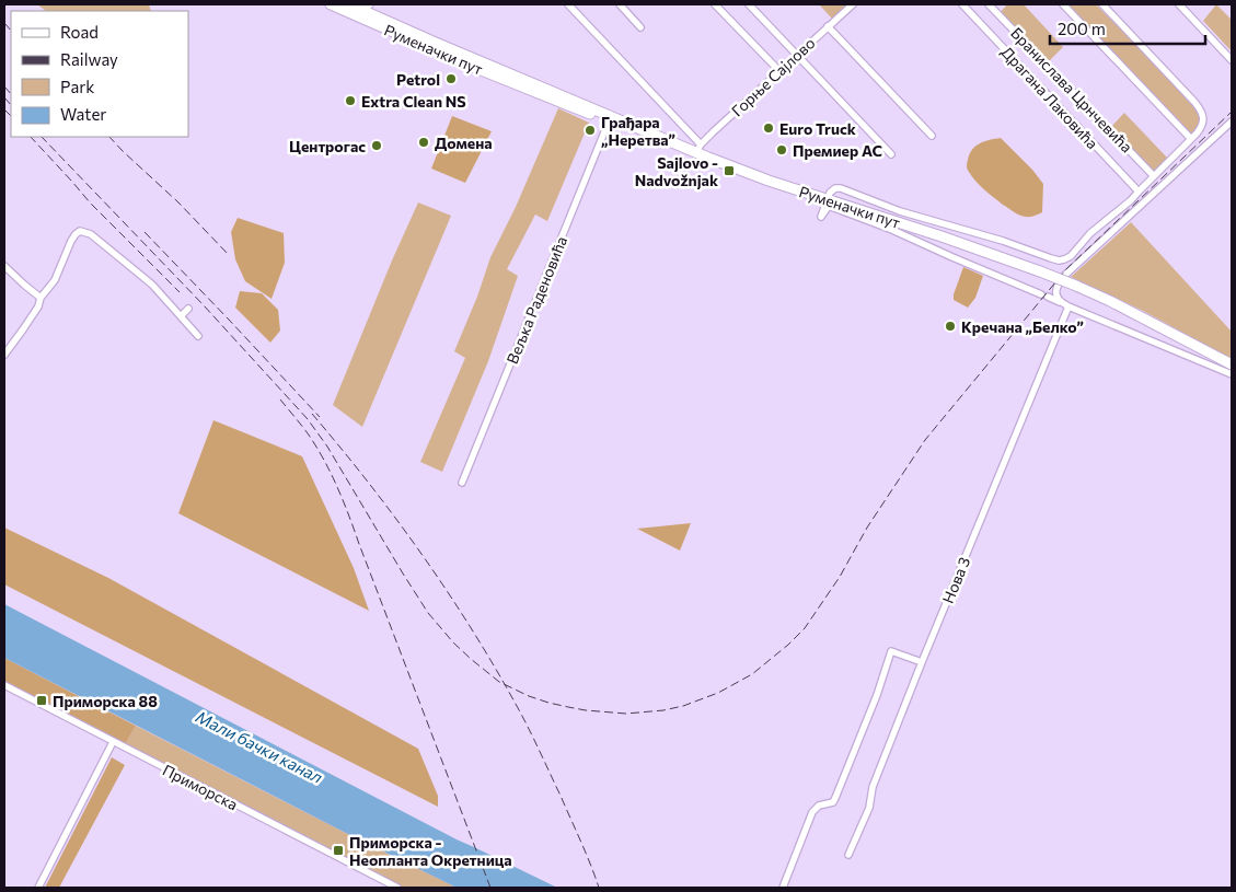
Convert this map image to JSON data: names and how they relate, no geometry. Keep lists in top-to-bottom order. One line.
{"streets":{"main road":["Руменачки пут"],"street":["Горње Сајлово","Бранислава Црнчевића","Драгана Лаковића","Вељка Раденовића","Нова 3","Приморска"]},"crossings":[["Руменачки пут","Горње Сајлово"],["Руменачки пут","Вељка Раденовића"]],"water":["Мали бачки канал"],"places":{"other":["Petrol","Extra Clean NS","Euro Truck","Грађара „Неретва”","Домена","Центрогас","Премиер АС","Кречана „Белко”"],"transit":["Sajlovo - Nadvožnjak","Приморска 88","Приморска - Неопланта Окретница"]},"legend":["Road","Railway","Park","Water"],"scale_bar":"200 m"}
